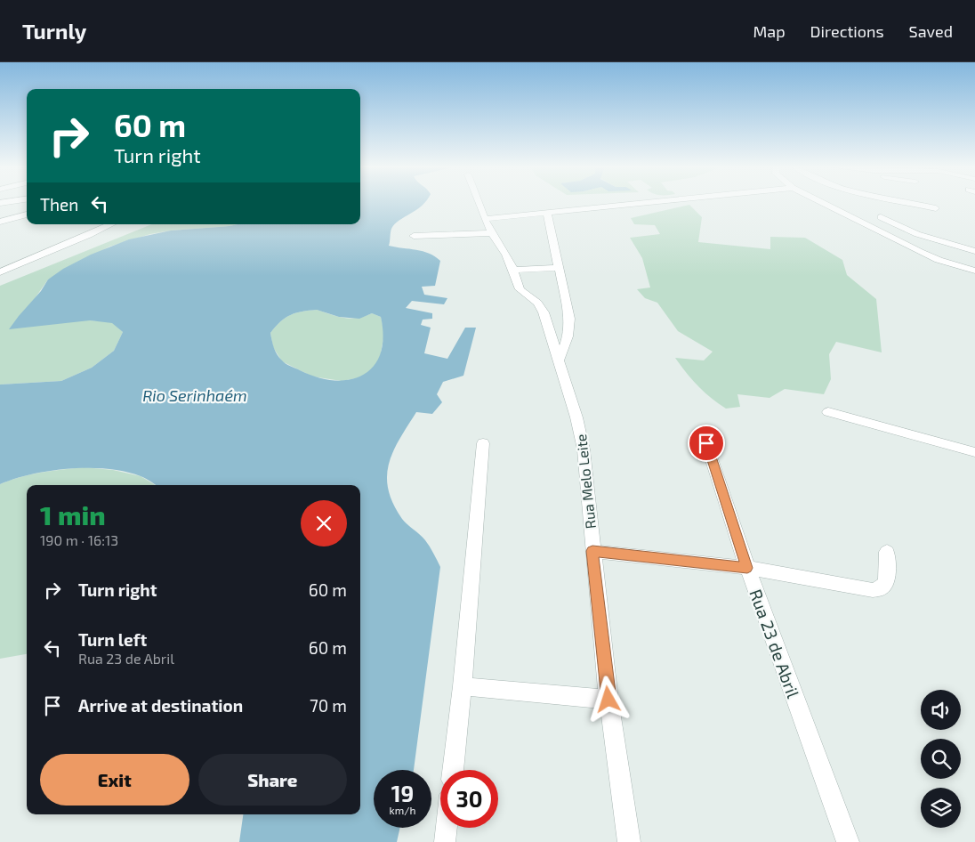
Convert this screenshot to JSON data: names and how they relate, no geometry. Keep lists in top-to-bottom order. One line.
{"streets":{"street":["Rua Melo Leite","Rua 23 de Abril"]},"water":["Rio Serinhaém"],"page":{"header":"Turnly","nav":["Map","Directions","Saved"],"turn":["60 m","Turn right"],"then":"Then","heading":["1 min","190 m · 16:13"],"list":[{"name":"Turn right","value":"60 m"},{"name":"Turn left","note":"Rua 23 de Abril","value":"60 m"},{"name":"Arrive at destination","value":"70 m"}],"buttons":["Exit","Share"],"speed":"19 km/h","limit":"30"}}
